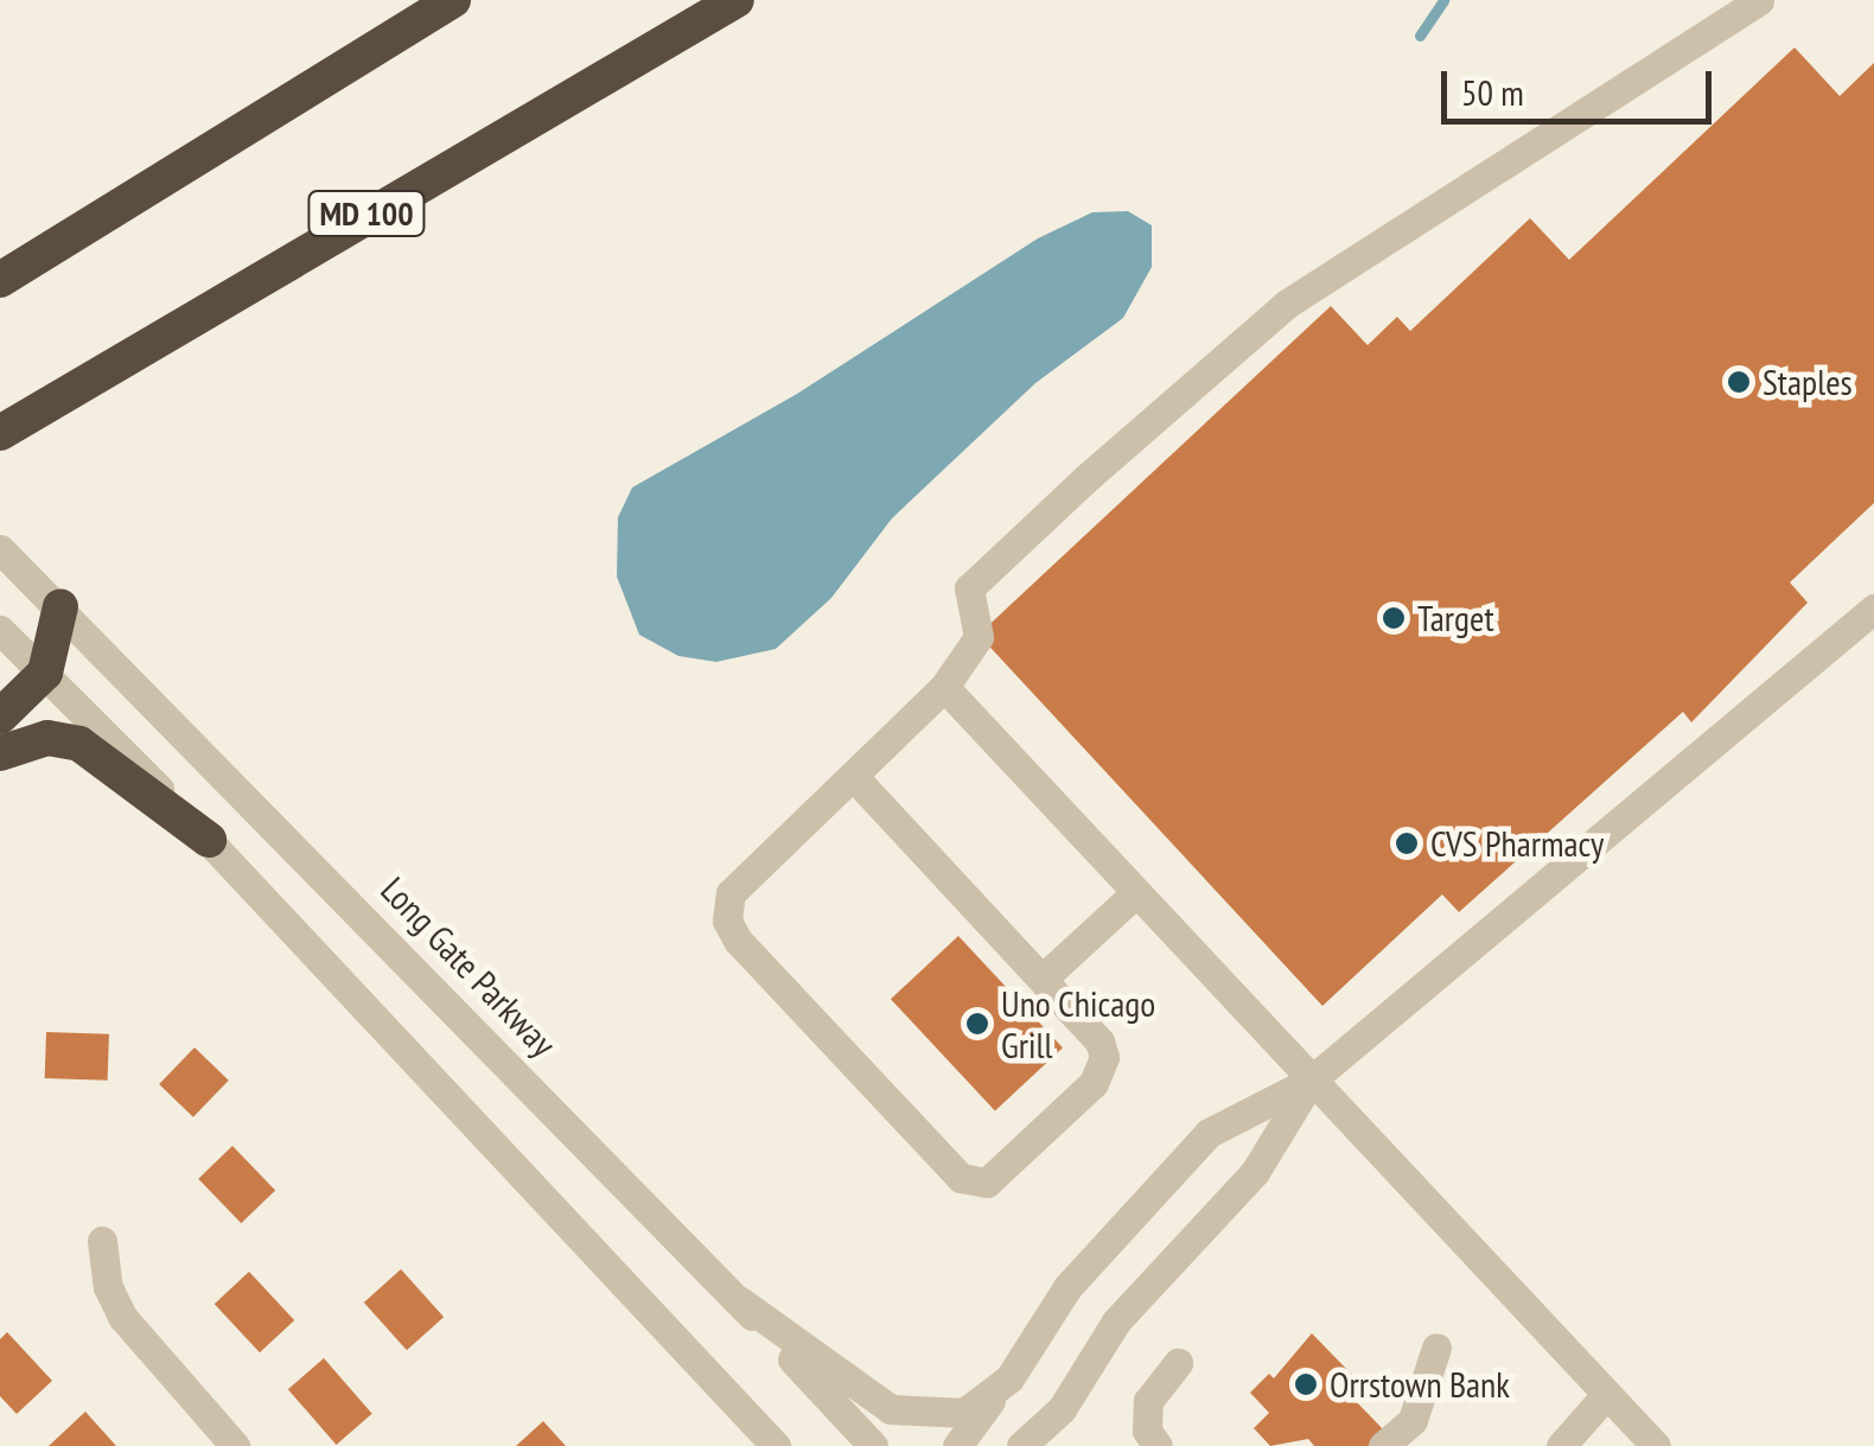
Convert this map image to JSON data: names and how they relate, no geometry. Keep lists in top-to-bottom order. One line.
{"streets":{"highway":["MD 100"],"street":["Long Gate Parkway"]},"places":["Staples","Target","CVS Pharmacy","Uno Chicago Grill","Orrstown Bank"],"scale_bar":"50 m"}
